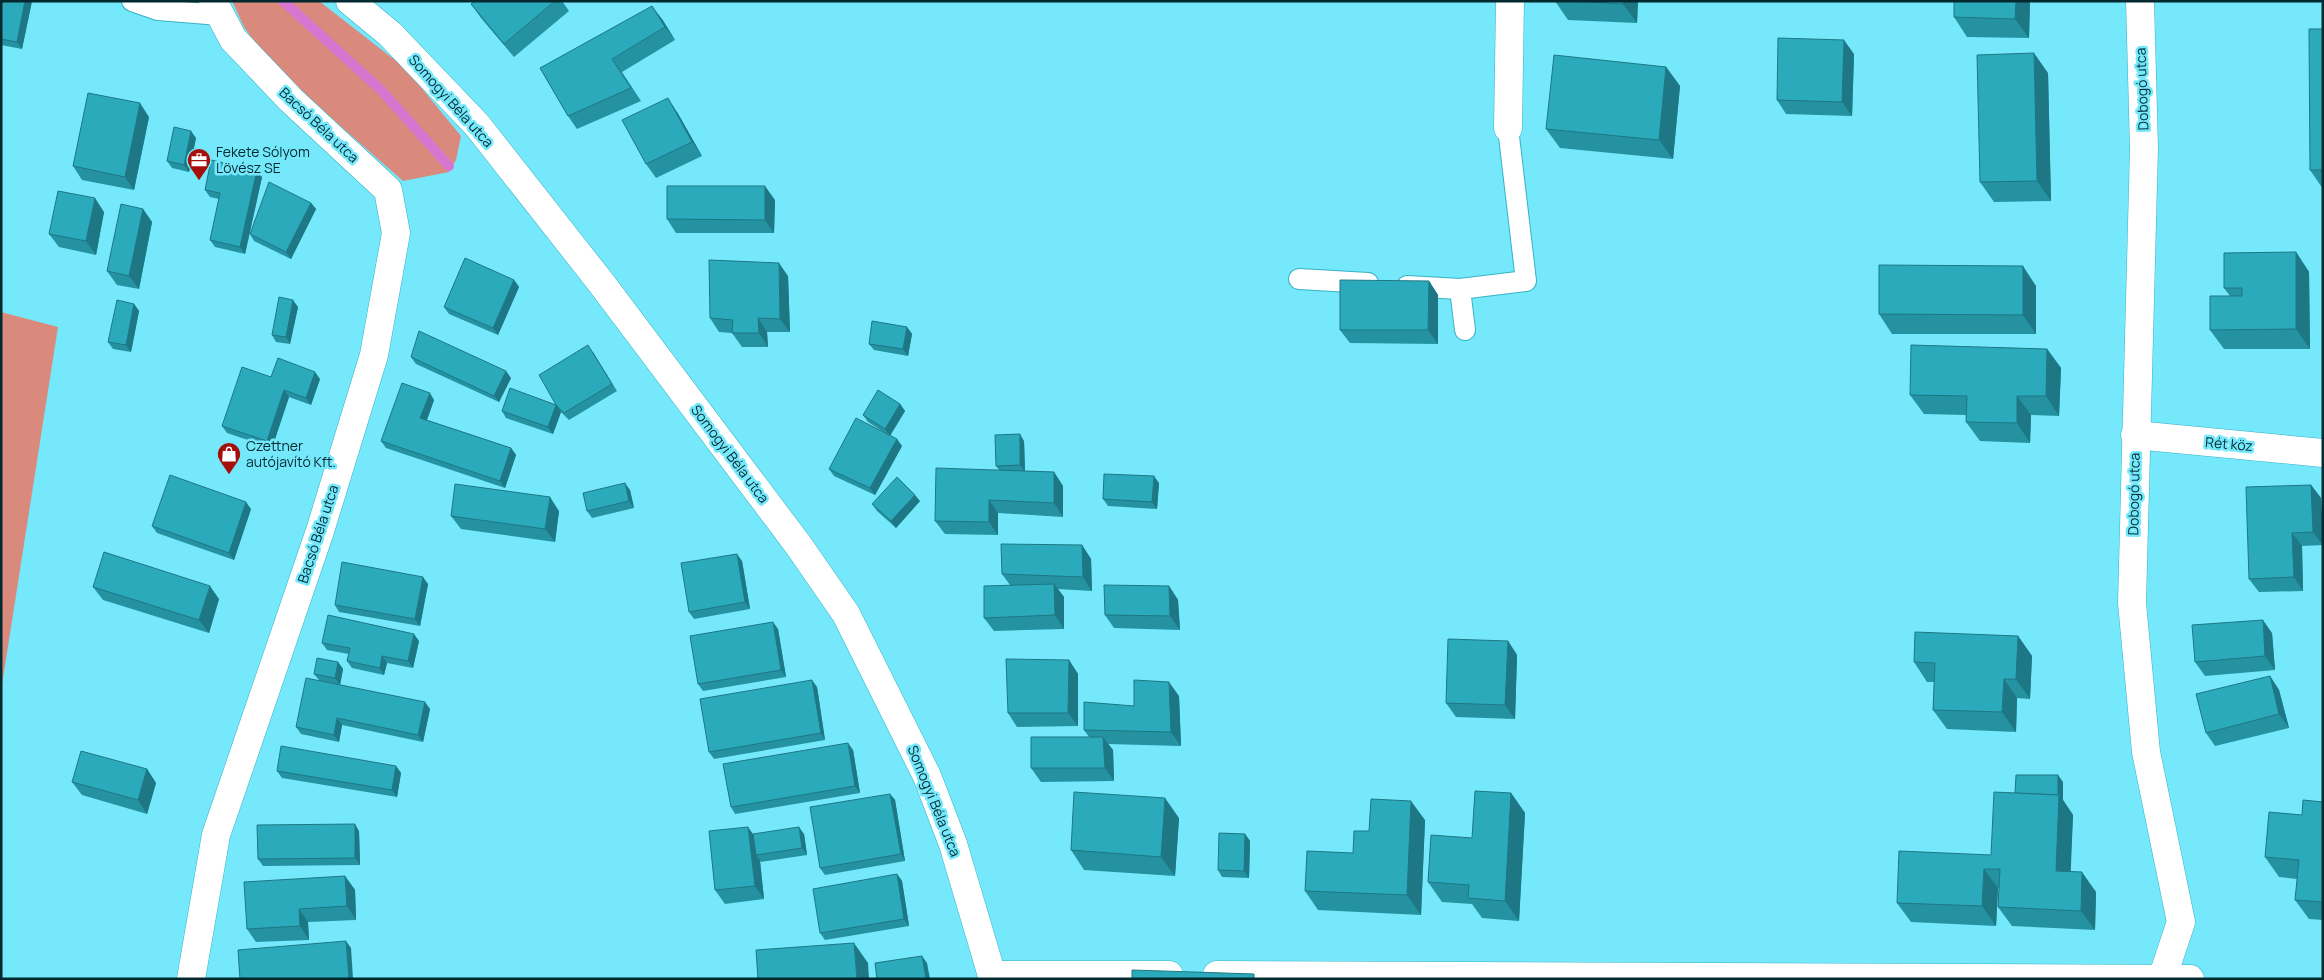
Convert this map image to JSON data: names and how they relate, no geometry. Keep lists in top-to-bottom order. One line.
{"streets":{"street":["Dobogó utca","Somogyi Béla utca","Bacsó Béla utca","Rét köz"]},"crossings":[["Dobogó utca","Rét köz"]],"places":{"office":["Fekete Sólyom Lövész SE"],"shop":["Czettner autójavító Kft."]}}
